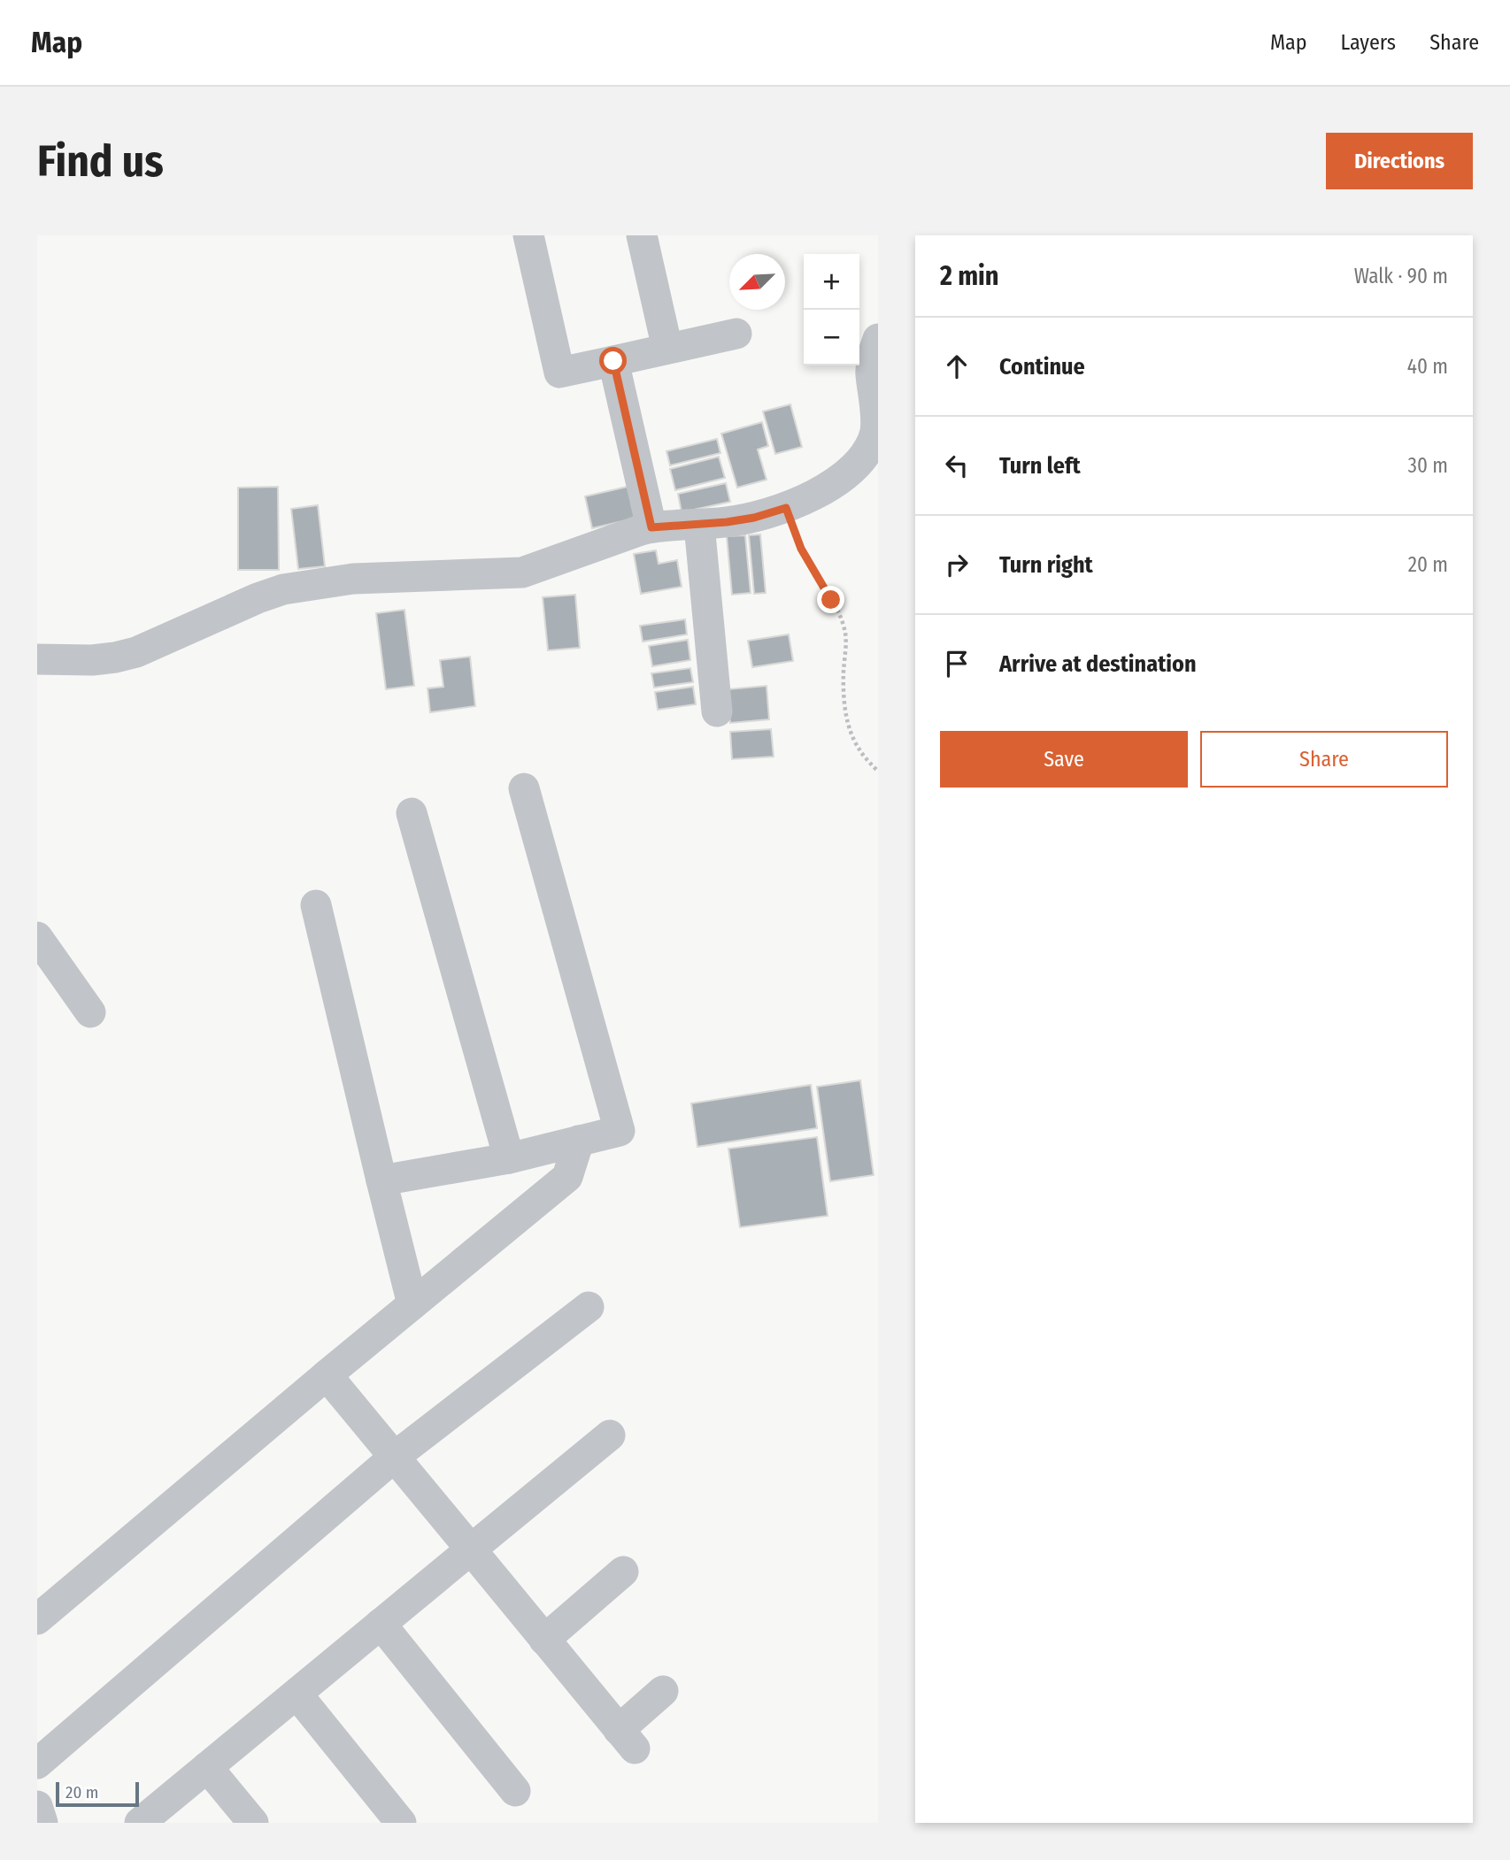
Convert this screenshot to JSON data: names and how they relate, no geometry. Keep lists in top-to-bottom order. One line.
{"scale_bar":"20 m","north":"bottom left","page":{"header":"Map","nav":["Map","Layers","Share"],"buttons":["Directions",["Save","Share"]],"title":"Find us","heading":["2 min","Walk · 90 m"],"map_buttons":["+","−"],"list":[["Continue","40 m"],["Turn left","30 m"],["Turn right","20 m"],"Arrive at destination"],"scale":"20 m"}}
